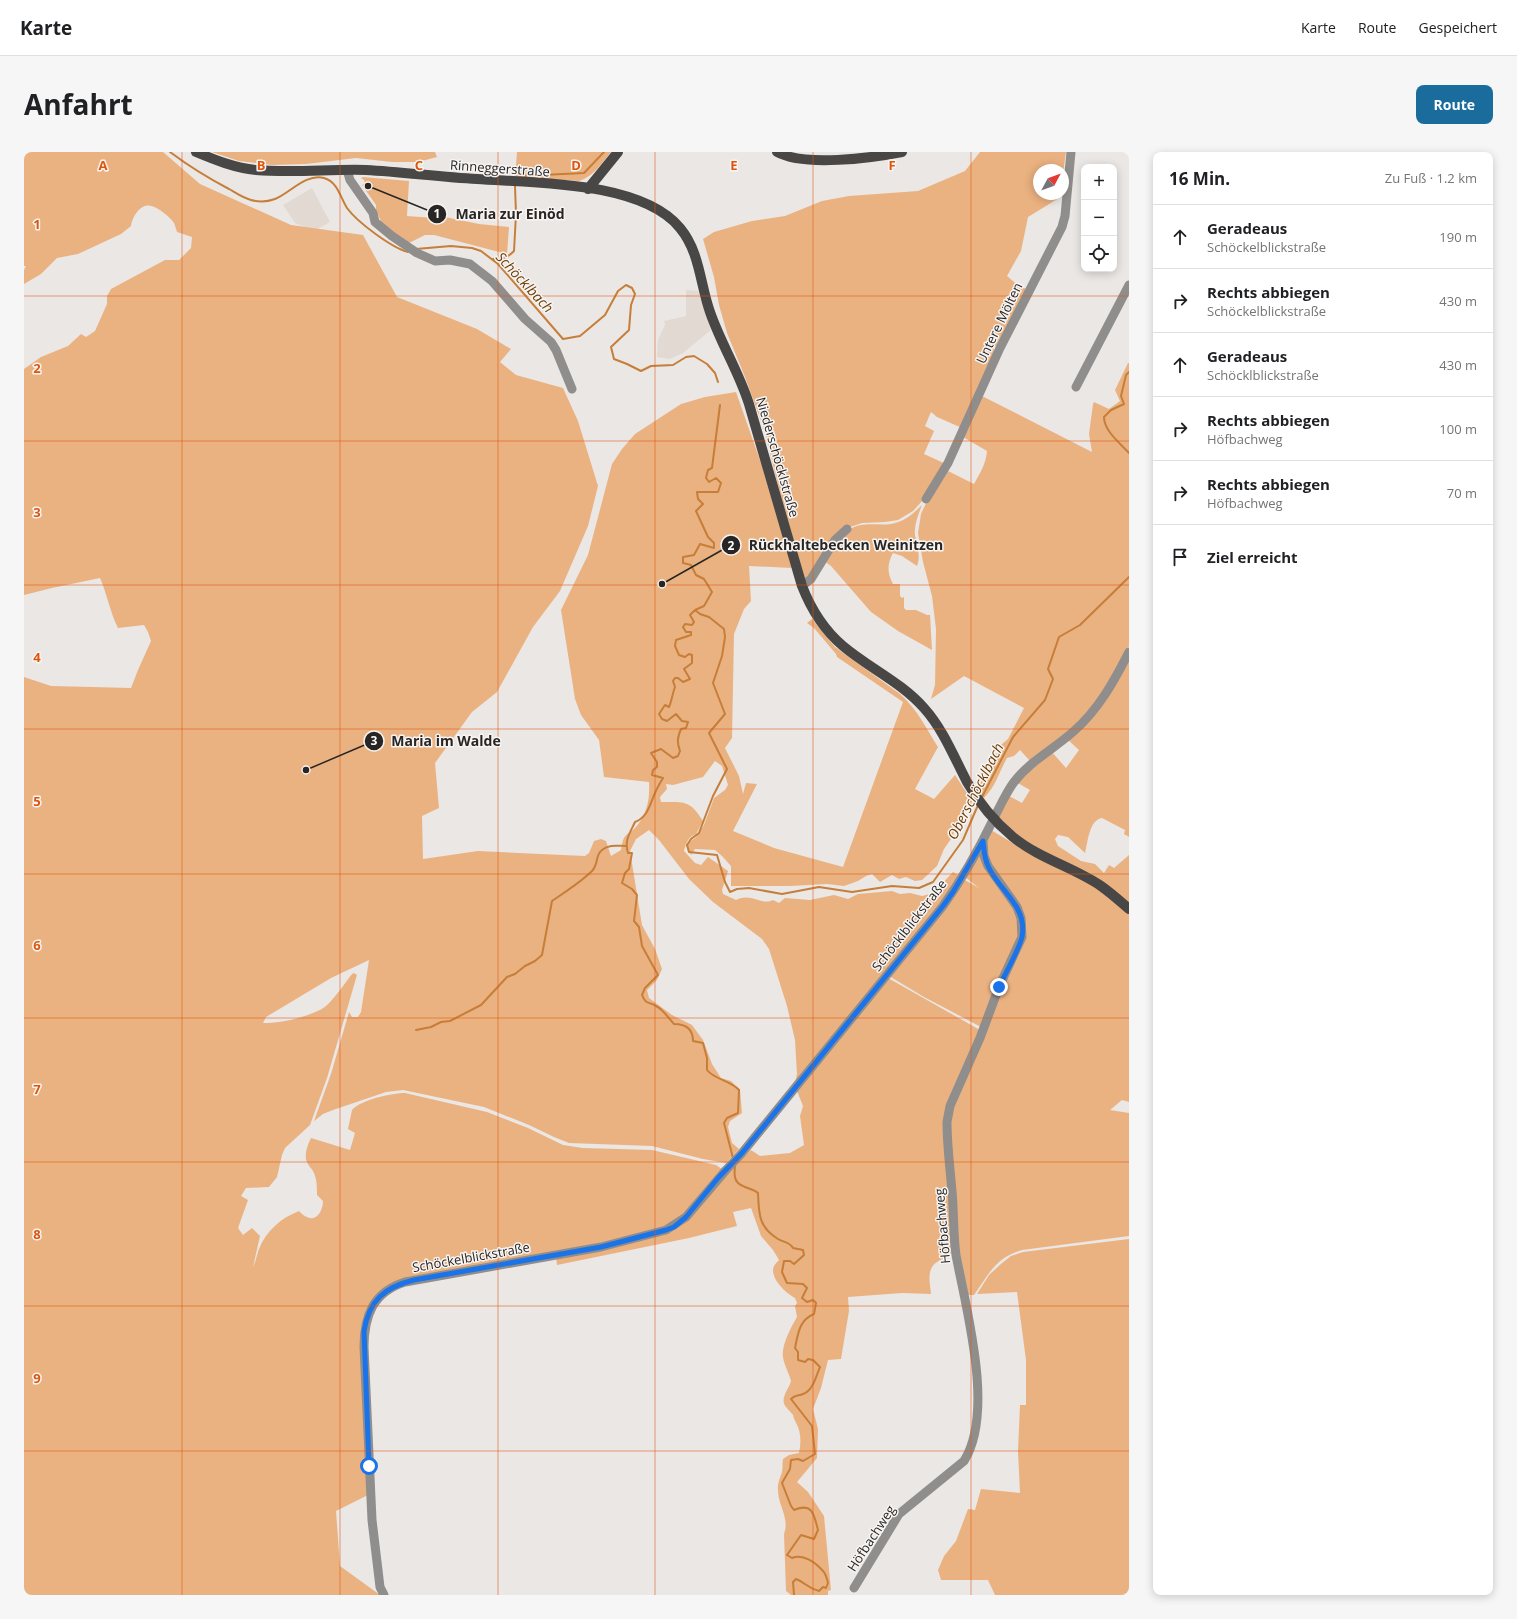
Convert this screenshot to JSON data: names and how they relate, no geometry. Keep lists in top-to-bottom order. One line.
{"streets":{"main road":["Rinneggerstraße","Niederschöcklstraße"],"street":["Untere Mölten","Schöcklblickstraße","Höfbachweg","Schöckelblickstraße"]},"crossings":[["Rinneggerstraße","Niederschöcklstraße"],["Niederschöcklstraße","Schöcklblickstraße"],["Schöcklblickstraße","Höfbachweg"],["Schöcklblickstraße","Schöckelblickstraße"]],"water":["Schöcklbach","Oberschöcklbach"],"places":["Maria zur Einöd","Rückhaltebecken Weinitzen","Maria im Walde"],"north":"top right","page":{"header":"Karte","nav":["Karte","Route","Gespeichert"],"title":"Anfahrt","buttons":"Route","heading":["16 Min.","Zu Fuß · 1.2 km"],"map_buttons":["+","−"],"list":[["Geradeaus","Schöckelblickstraße","190 m"],["Rechts abbiegen","Schöckelblickstraße","430 m"],["Geradeaus","Schöcklblickstraße","430 m"],["Rechts abbiegen","Höfbachweg","100 m"],["Rechts abbiegen","Höfbachweg","70 m"],"Ziel erreicht"]},"grid":{"columns":["A","B","C","D","E","F"],"rows":["1","2","3","4","5","6","7","8","9"]}}
